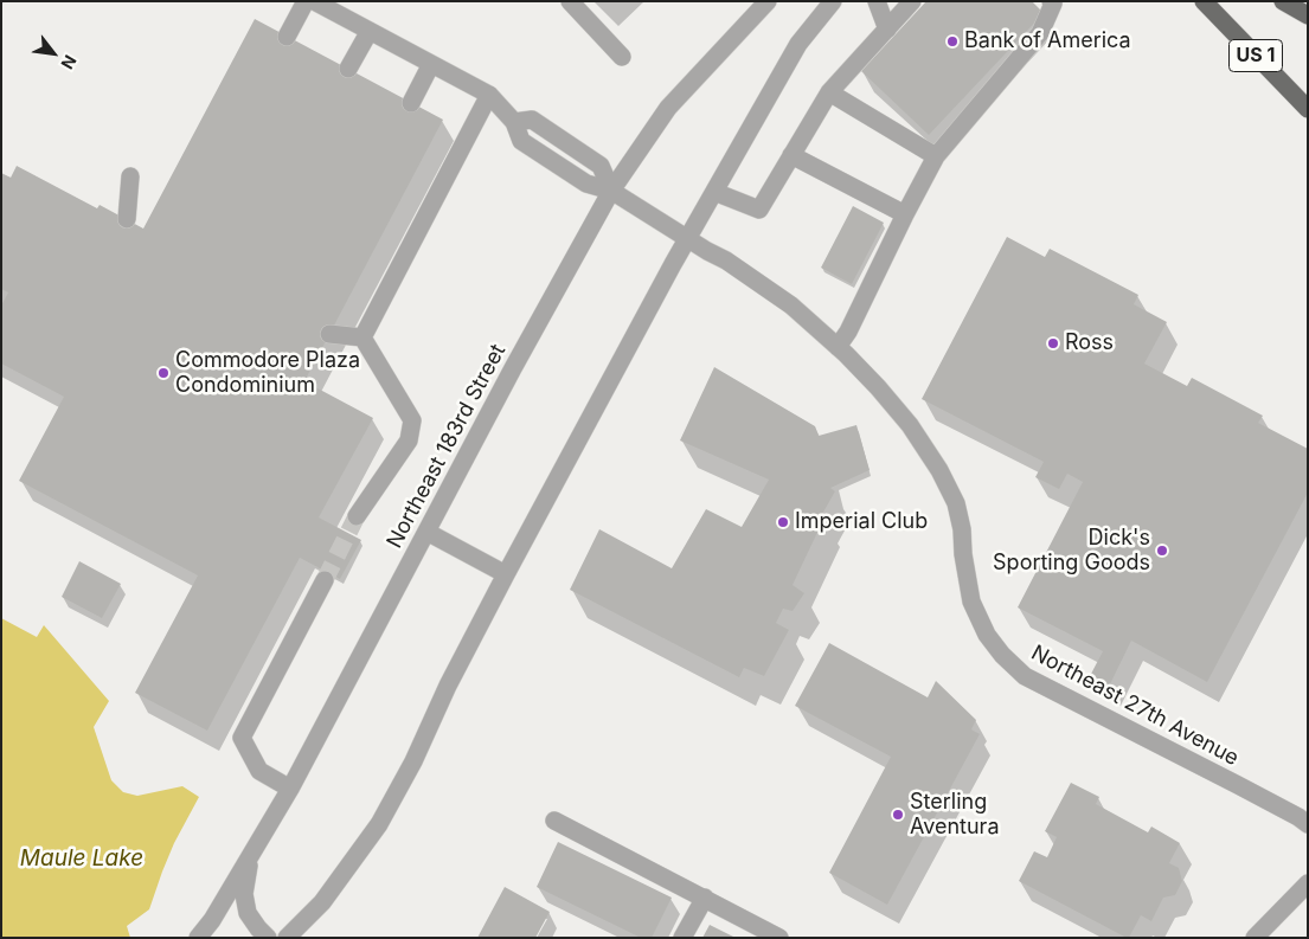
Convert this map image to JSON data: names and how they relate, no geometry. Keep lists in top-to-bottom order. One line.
{"streets":{"main road":["US 1"],"street":["Northeast 183rd Street","Northeast 27th Avenue"]},"crossings":[["Northeast 183rd Street","Northeast 27th Avenue"]],"water":["Maule Lake"],"places":["Bank of America","Ross","Commodore Plaza Condominium","Imperial Club","Dick's Sporting Goods","Sterling Aventura"],"north":"bottom right"}
